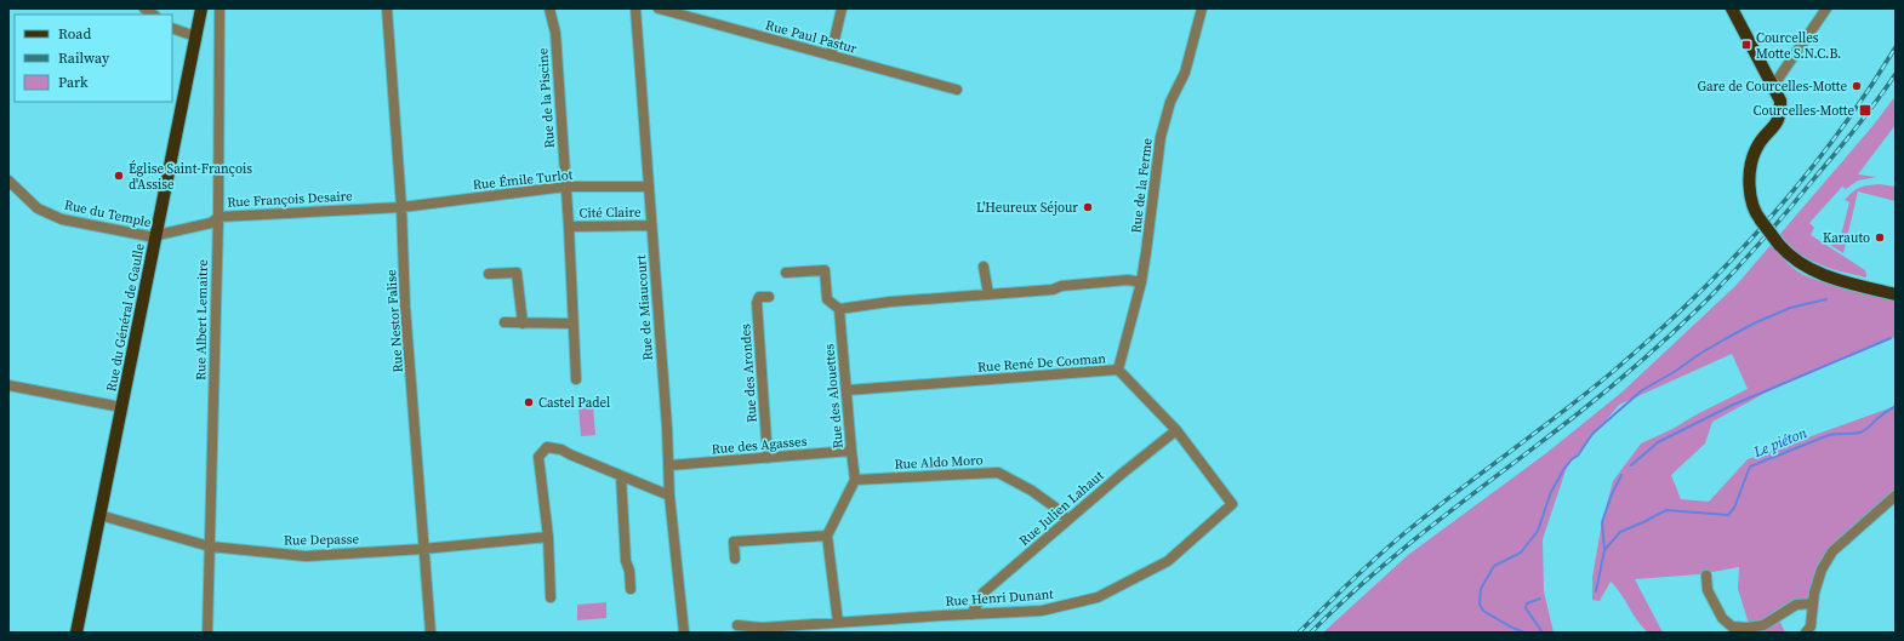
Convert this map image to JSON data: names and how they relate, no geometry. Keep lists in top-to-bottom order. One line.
{"streets":{"main road":["Rue du Général de Gaulle"],"street":["Rue Paul Pastur","Rue de la Piscine","Rue Émile Turlot","Rue de la Ferme","Rue François Desaire","Cité Claire","Rue du Temple","Rue de Miaucourt","Rue Albert Lemaitre","Rue Nestor Falise","Rue René De Cooman","Rue des Arondes","Rue des Alouettes","Rue des Agasses","Rue Aldo Moro","Rue Julien Lahaut","Rue Depasse","Rue Henri Dunant"]},"crossings":[["Rue de la Piscine","Rue Émile Turlot"],["Rue de la Piscine","Cité Claire"],["Rue Émile Turlot","Rue François Desaire"],["Rue Émile Turlot","Rue de Miaucourt"],["Rue Émile Turlot","Rue Nestor Falise"],["Rue de la Ferme","Rue René De Cooman"],["Rue François Desaire","Rue du Temple"],["Rue François Desaire","Rue du Général de Gaulle"],["Rue François Desaire","Rue Albert Lemaitre"],["Rue François Desaire","Rue Nestor Falise"],["Cité Claire","Rue de Miaucourt"],["Rue du Temple","Rue du Général de Gaulle"],["Rue de Miaucourt","Rue des Agasses"],["Rue du Général de Gaulle","Rue Depasse"],["Rue Albert Lemaitre","Rue Depasse"],["Rue Nestor Falise","Rue Depasse"],["Rue René De Cooman","Rue des Alouettes"],["Rue René De Cooman","Rue Julien Lahaut"],["Rue René De Cooman","Rue Henri Dunant"],["Rue des Arondes","Rue des Agasses"],["Rue des Alouettes","Rue des Agasses"],["Rue des Alouettes","Rue Aldo Moro"],["Rue Aldo Moro","Rue Julien Lahaut"],["Rue Julien Lahaut","Rue Henri Dunant"]],"water":["Le piéton"],"places":{"transit":["Courcelles Motte S.N.C.B.","Courcelles-Motte"],"other":["Gare de Courcelles-Motte","Église Saint-François d'Assise","L'Heureux Séjour","Karauto","Castel Padel"]},"legend":["Road","Railway","Park"]}
